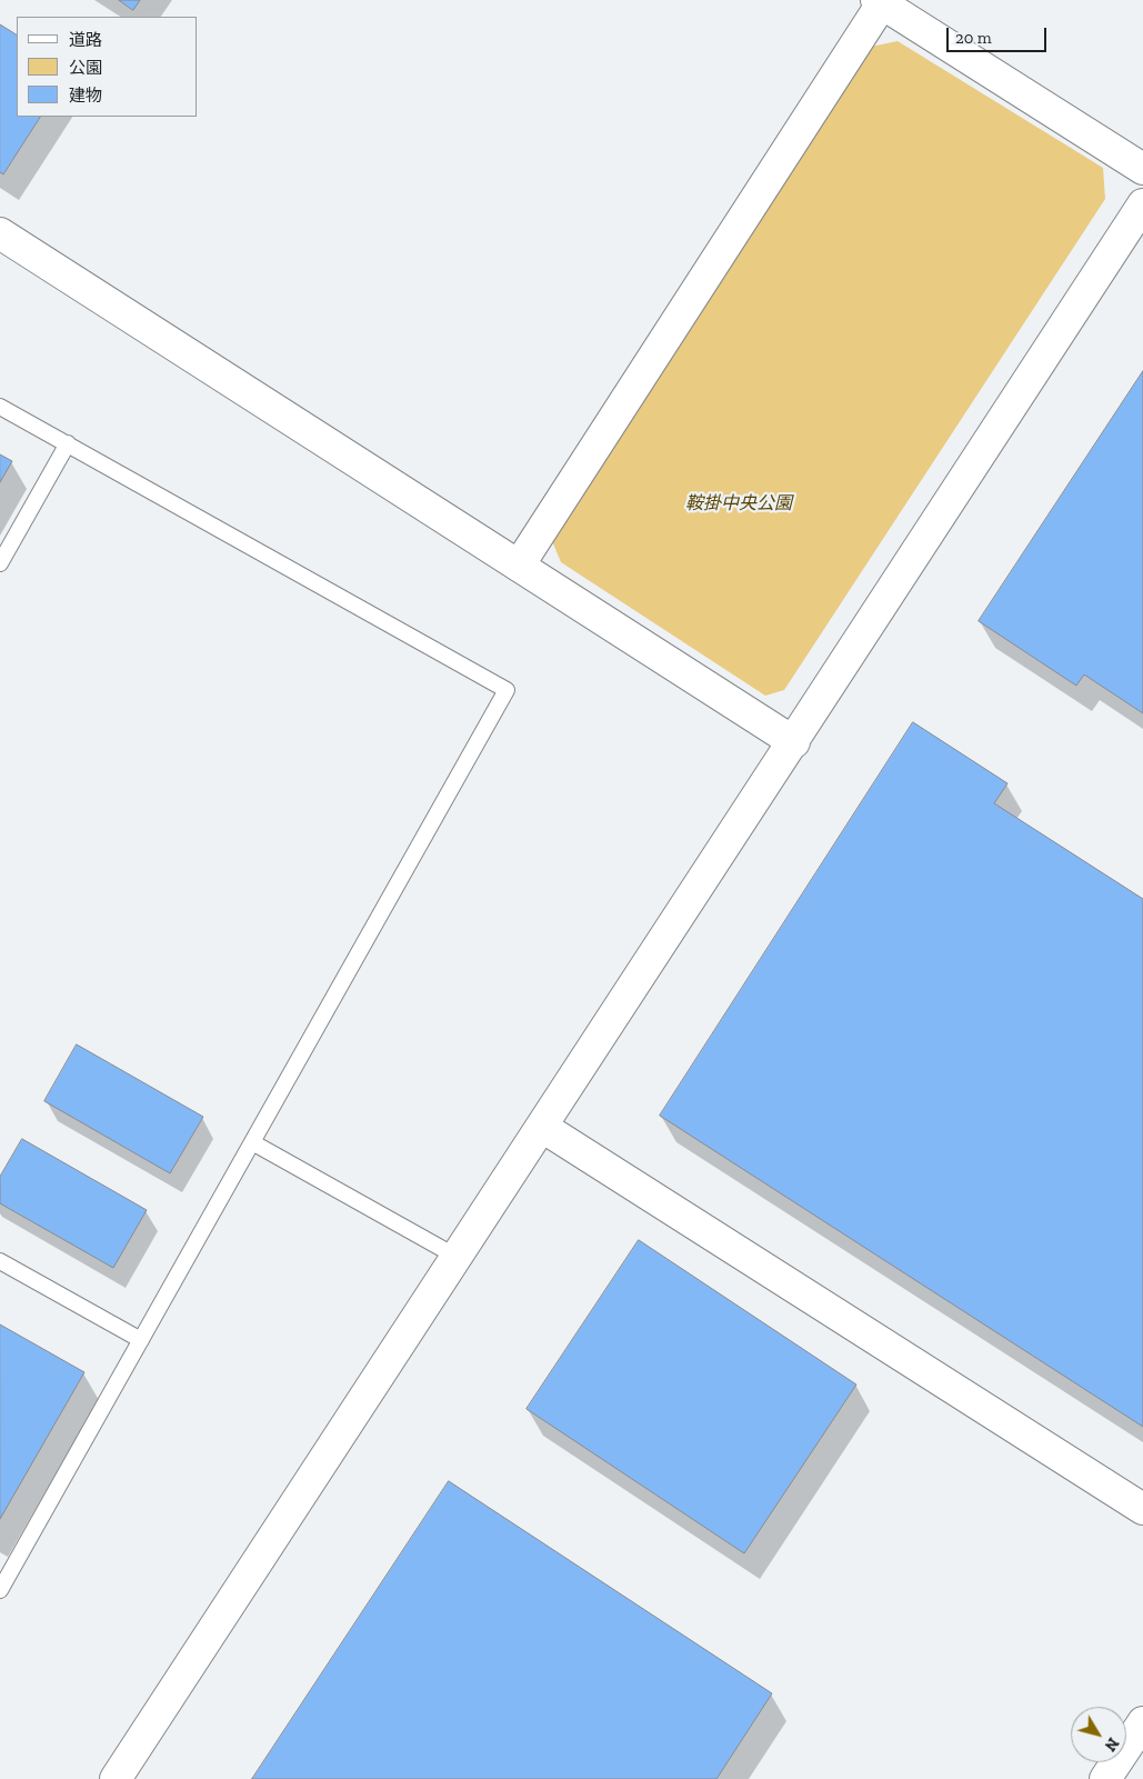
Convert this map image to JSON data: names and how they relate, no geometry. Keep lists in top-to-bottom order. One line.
{"parks":["鞍掛中央公園"],"legend":["道路","公園","建物"],"scale_bar":"20 m","north":"bottom right"}
